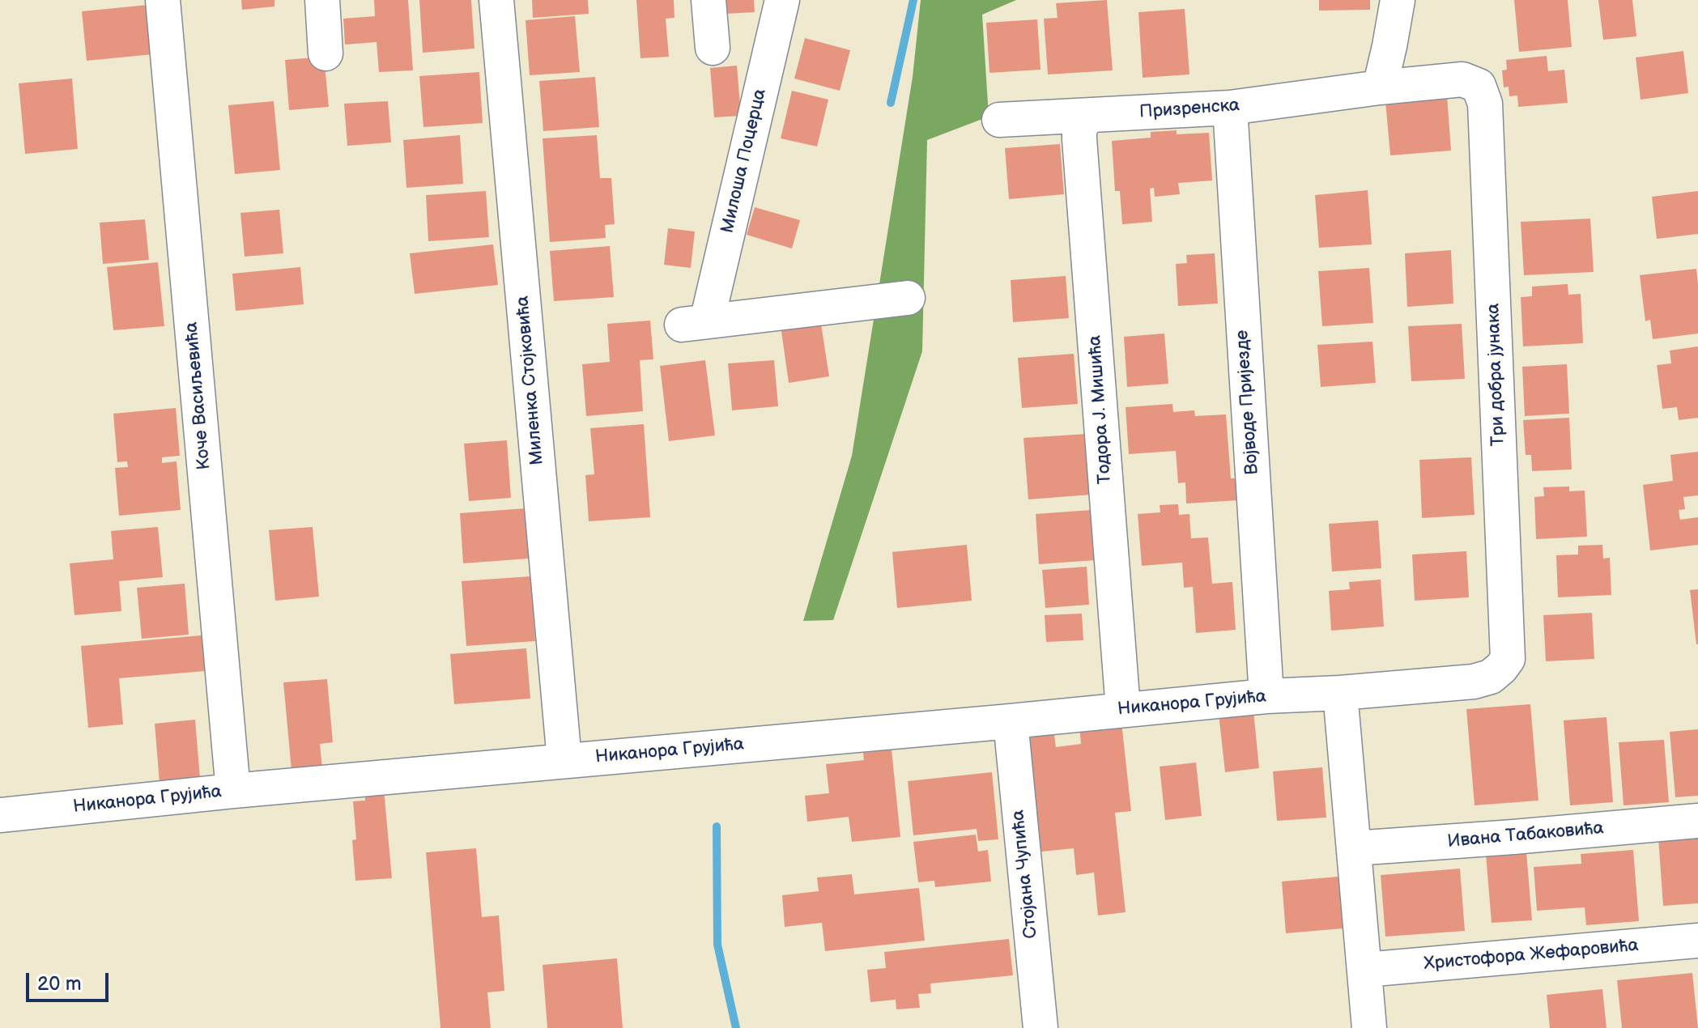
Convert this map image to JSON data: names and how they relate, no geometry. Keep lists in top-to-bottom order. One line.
{"streets":{"street":["Призренска","Милоша Поцерца","Три добра јунака","Миленка Стојковића","Коче Васиљевића","Војводе Пријезде","Тодора Ј. Мишића","Никанора Грујића","Ивана Табаковића","Стојана Чупића","Христофора Жефаровића"]},"crossings":[["Призренска","Три добра јунака"],["Призренска","Војводе Пријезде"],["Призренска","Тодора Ј. Мишића"],["Три добра јунака","Никанора Грујића"],["Миленка Стојковића","Никанора Грујића"],["Коче Васиљевића","Никанора Грујића"],["Војводе Пријезде","Никанора Грујића"],["Тодора Ј. Мишића","Никанора Грујића"],["Никанора Грујића","Стојана Чупића"]],"scale_bar":"20 m"}
